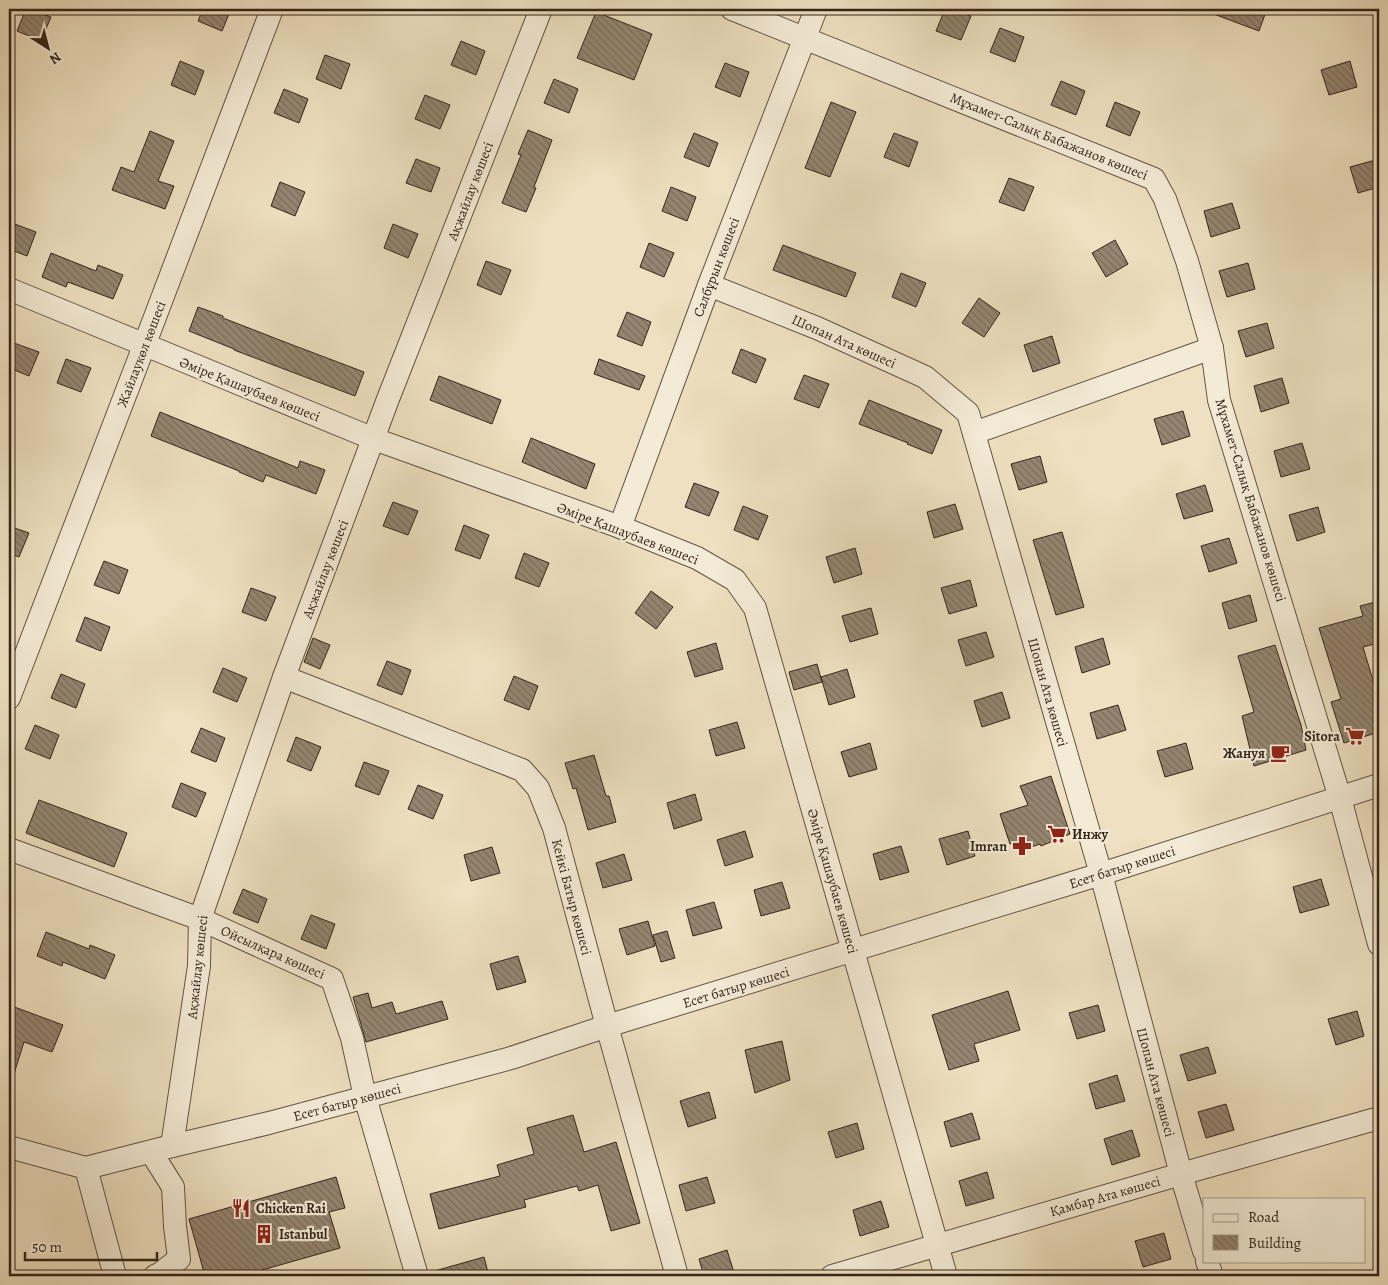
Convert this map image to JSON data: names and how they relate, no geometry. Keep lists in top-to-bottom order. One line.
{"streets":{"street":["Мұхамет-Салық Бабажанов көшесі","Ақжайлау көшесі","Салбұрын көшесі","Шопан Ата көшесі","Жайлаукөл көшесі","Әміре Қашаубаев көшесі","Есет батыр көшесі","Кейкі Батыр көшесі","Ойсылқара көшесі","Қамбар Ата көшесі"]},"crossings":[["Мұхамет-Салық Бабажанов көшесі","Салбұрын көшесі"],["Мұхамет-Салық Бабажанов көшесі","Есет батыр көшесі"],["Ақжайлау көшесі","Әміре Қашаубаев көшесі"],["Ақжайлау көшесі","Есет батыр көшесі"],["Ақжайлау көшесі","Кейкі Батыр көшесі"],["Ақжайлау көшесі","Ойсылқара көшесі"],["Салбұрын көшесі","Шопан Ата көшесі"],["Салбұрын көшесі","Әміре Қашаубаев көшесі"],["Шопан Ата көшесі","Есет батыр көшесі"],["Шопан Ата көшесі","Қамбар Ата көшесі"],["Жайлаукөл көшесі","Әміре Қашаубаев көшесі"],["Әміре Қашаубаев көшесі","Есет батыр көшесі"],["Әміре Қашаубаев көшесі","Қамбар Ата көшесі"],["Есет батыр көшесі","Кейкі Батыр көшесі"],["Есет батыр көшесі","Ойсылқара көшесі"]],"places":{"supermarket":["Sitora","Инжу"],"cafe":["Жануя"],"pharmacy":["Imran"],"restaurant":["Chicken Rai"],"building":["Istanbul"]},"legend":["Road","Building"],"scale_bar":"50 m","north":"bottom right"}
